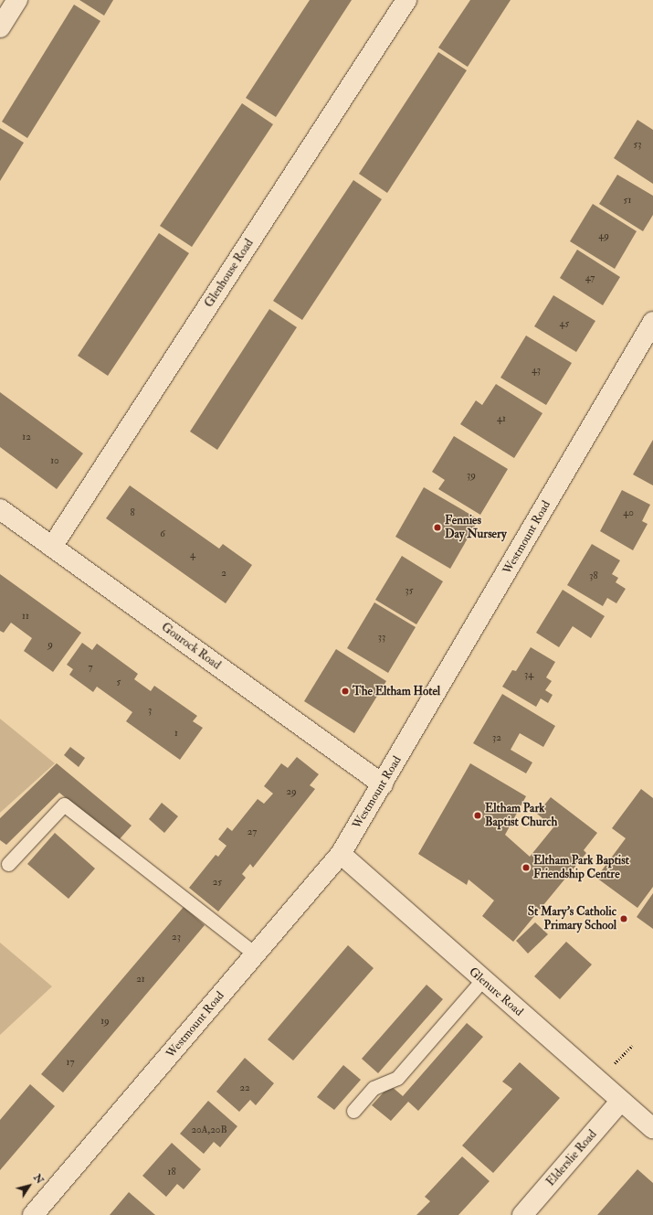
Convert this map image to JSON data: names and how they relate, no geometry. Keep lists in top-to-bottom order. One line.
{"streets":{"street":["Glenhouse Road","Westmount Road","Gourock Road","Glenure Road","Elderslie Road"]},"crossings":[["Glenhouse Road","Gourock Road"],["Westmount Road","Gourock Road"],["Westmount Road","Glenure Road"],["Glenure Road","Elderslie Road"]],"places":["Fennies Day Nursery","The Eltham Hotel","Eltham Park Baptist Church","Eltham Park Baptist Friendship Centre","St Mary's Catholic Primary School"],"house_numbers":["53","51","49","47","45","43","41","12","10","39","8","40","6","4","2","38","35","11","33","9","7","34","5","3","1","32","29","27","25","23","21","19","17","22","20A,20B","18"],"north":"top right"}
